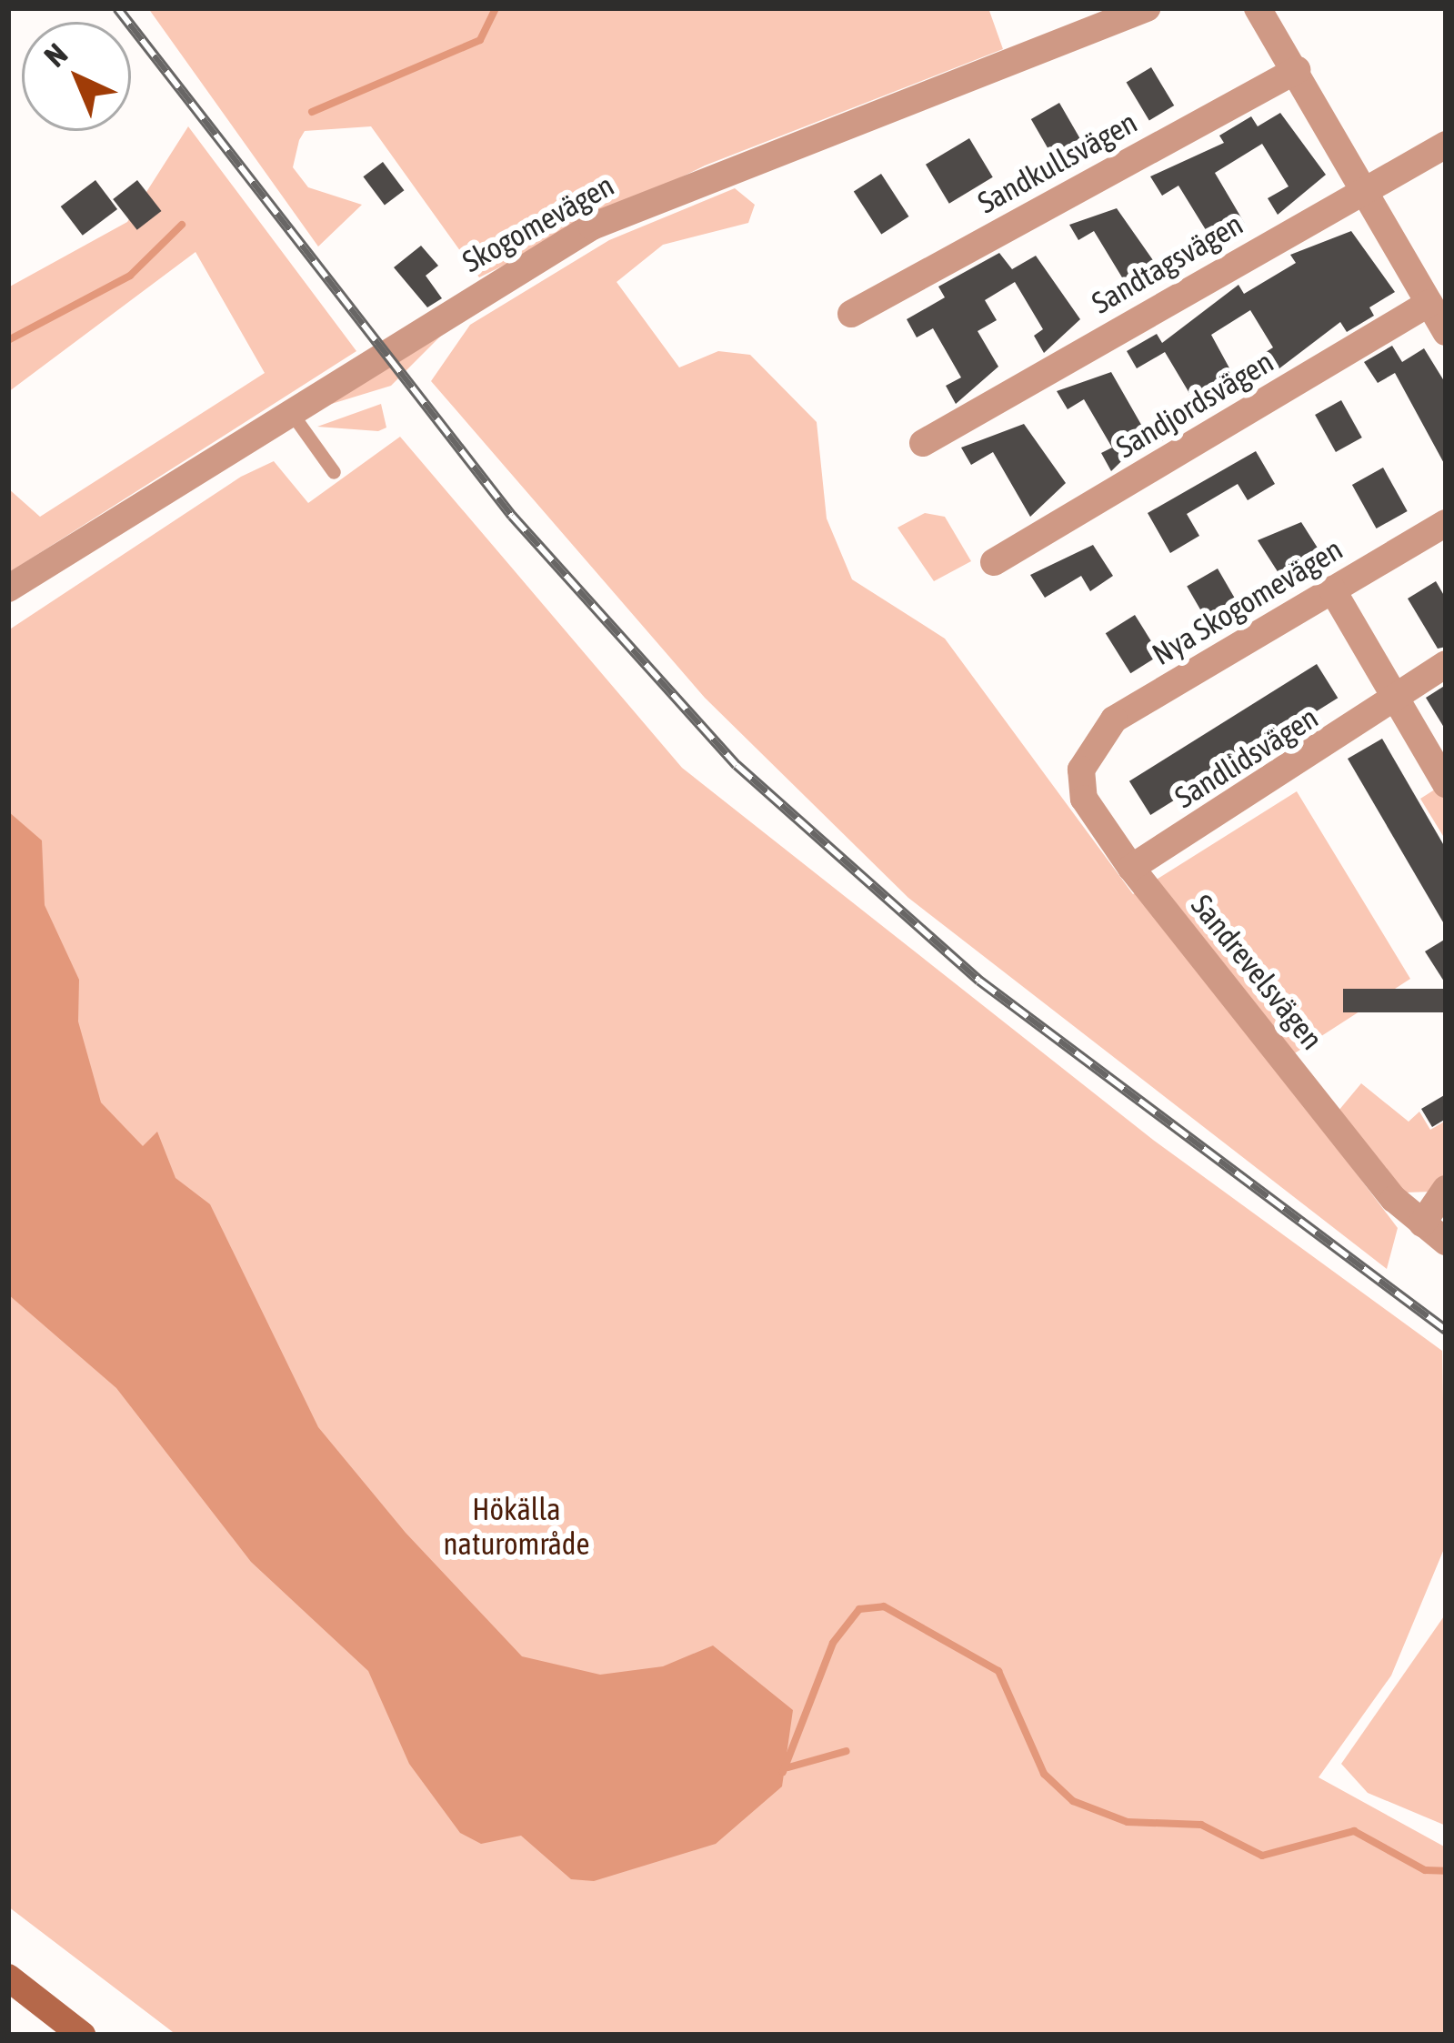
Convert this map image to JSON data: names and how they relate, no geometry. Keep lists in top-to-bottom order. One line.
{"streets":{"street":["Sandkullsvägen","Skogomevägen","Sandtagsvägen","Sandjordsvägen","Nya Skogomevägen","Sandlidsvägen","Sandrevelsvägen"]},"crossings":[["Nya Skogomevägen","Sandrevelsvägen"],["Sandlidsvägen","Sandrevelsvägen"]],"parks":["Hökälla naturområde"],"north":"top left"}
